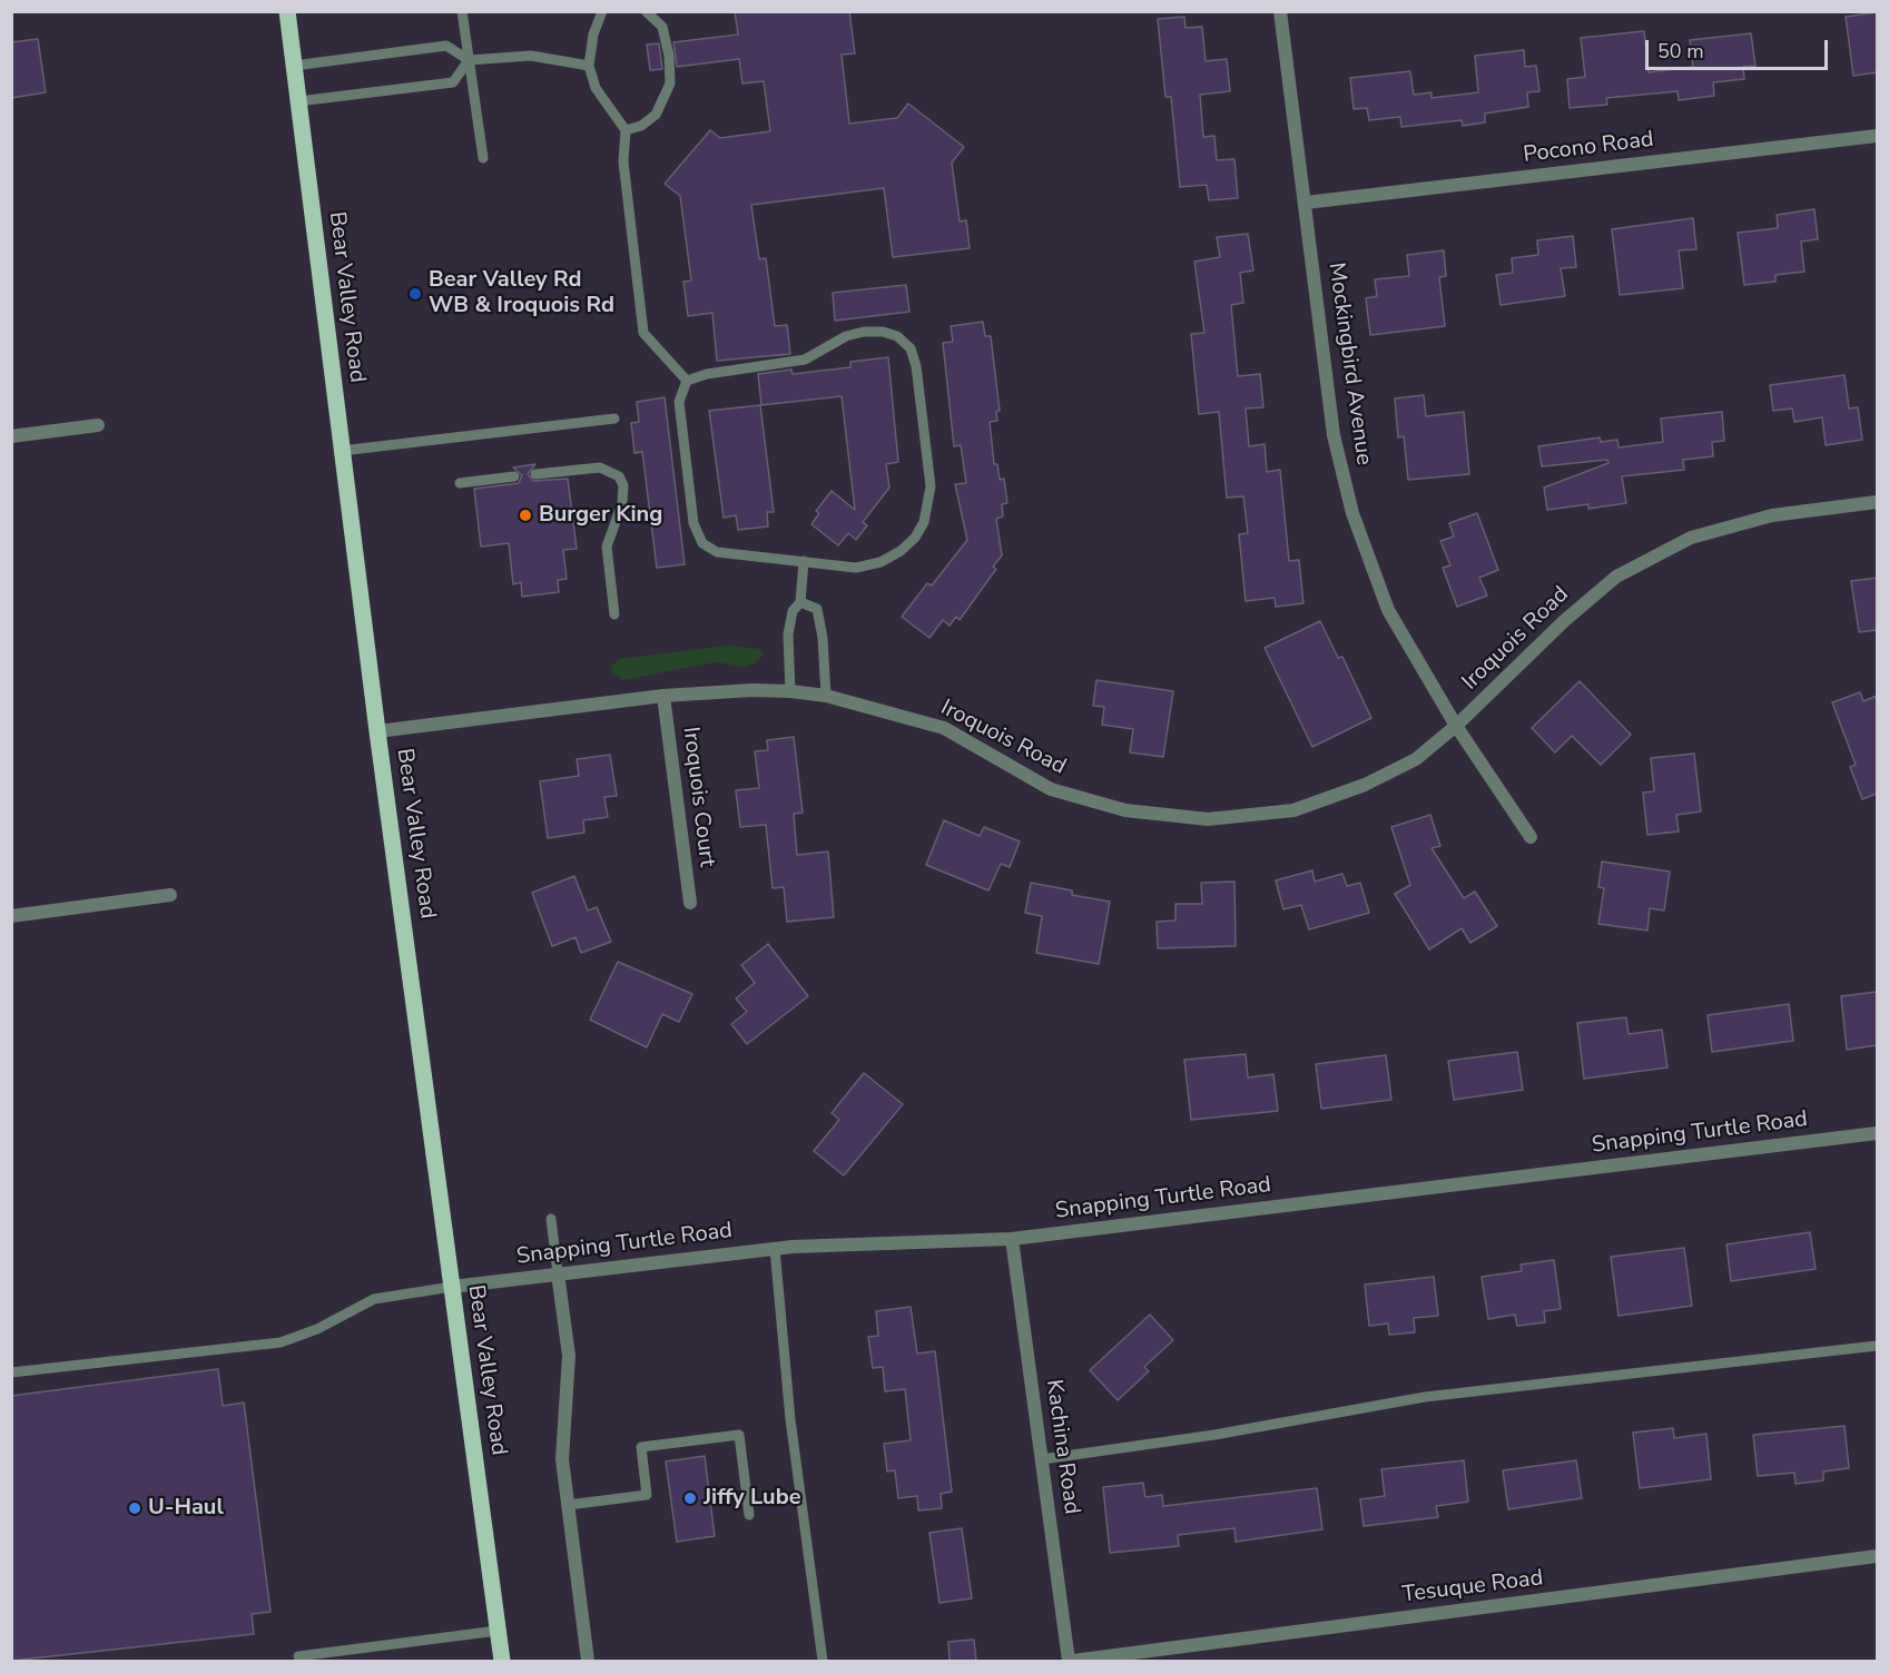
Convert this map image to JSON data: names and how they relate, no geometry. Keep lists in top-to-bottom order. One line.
{"streets":{"main road":["Bear Valley Road"],"street":["Pocono Road","Mockingbird Avenue","Iroquois Road","Iroquois Court","Snapping Turtle Road","Kachina Road","Tesuque Road"]},"crossings":[["Pocono Road","Mockingbird Avenue"],["Bear Valley Road","Iroquois Road"],["Bear Valley Road","Snapping Turtle Road"],["Mockingbird Avenue","Iroquois Road"],["Iroquois Road","Iroquois Court"],["Snapping Turtle Road","Kachina Road"],["Kachina Road","Tesuque Road"]],"places":["Bear Valley Rd WB & Iroquois Rd","Burger King","Jiffy Lube","U-Haul"],"scale_bar":"50 m"}
